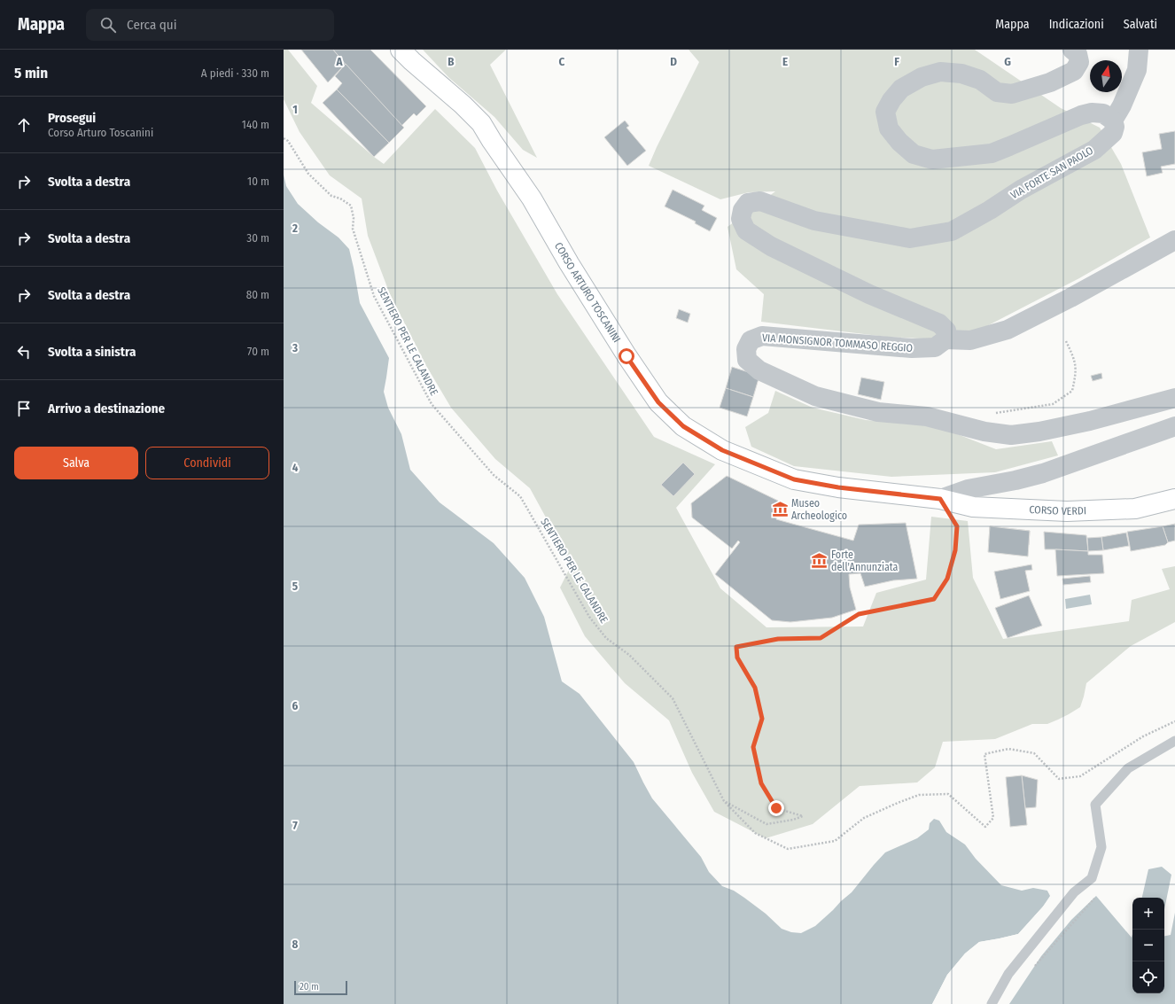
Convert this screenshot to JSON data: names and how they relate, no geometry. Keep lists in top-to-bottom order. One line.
{"streets":{"main road":["CORSO ARTURO TOSCANINI","CORSO VERDI"],"street":["VIA FORTE SAN PAOLO","VIA MONSIGNOR TOMMASO REGGIO"],"path":["SENTIERO PER LE CALANDRE"]},"crossings":[["VIA FORTE SAN PAOLO","VIA MONSIGNOR TOMMASO REGGIO"],["CORSO ARTURO TOSCANINI","CORSO VERDI"]],"places":{"museum":["Museo Archeologico","Forte dell'Annunziata"]},"scale_bar":"20 m","north":"top","page":{"header":"Mappa","search":"Cerca qui","nav":["Mappa","Indicazioni","Salvati"],"heading":["5 min","A piedi · 330 m"],"list":[["Prosegui","Corso Arturo Toscanini","140 m"],["Svolta a destra","10 m"],["Svolta a destra","30 m"],["Svolta a destra","80 m"],["Svolta a sinistra","70 m"],"Arrivo a destinazione"],"buttons":["Salva","Condividi"],"map_buttons":["+","−"],"scale":"20 m"},"grid":{"columns":["A","B","C","D","E","F","G"],"rows":["1","2","3","4","5","6","7","8"]}}
